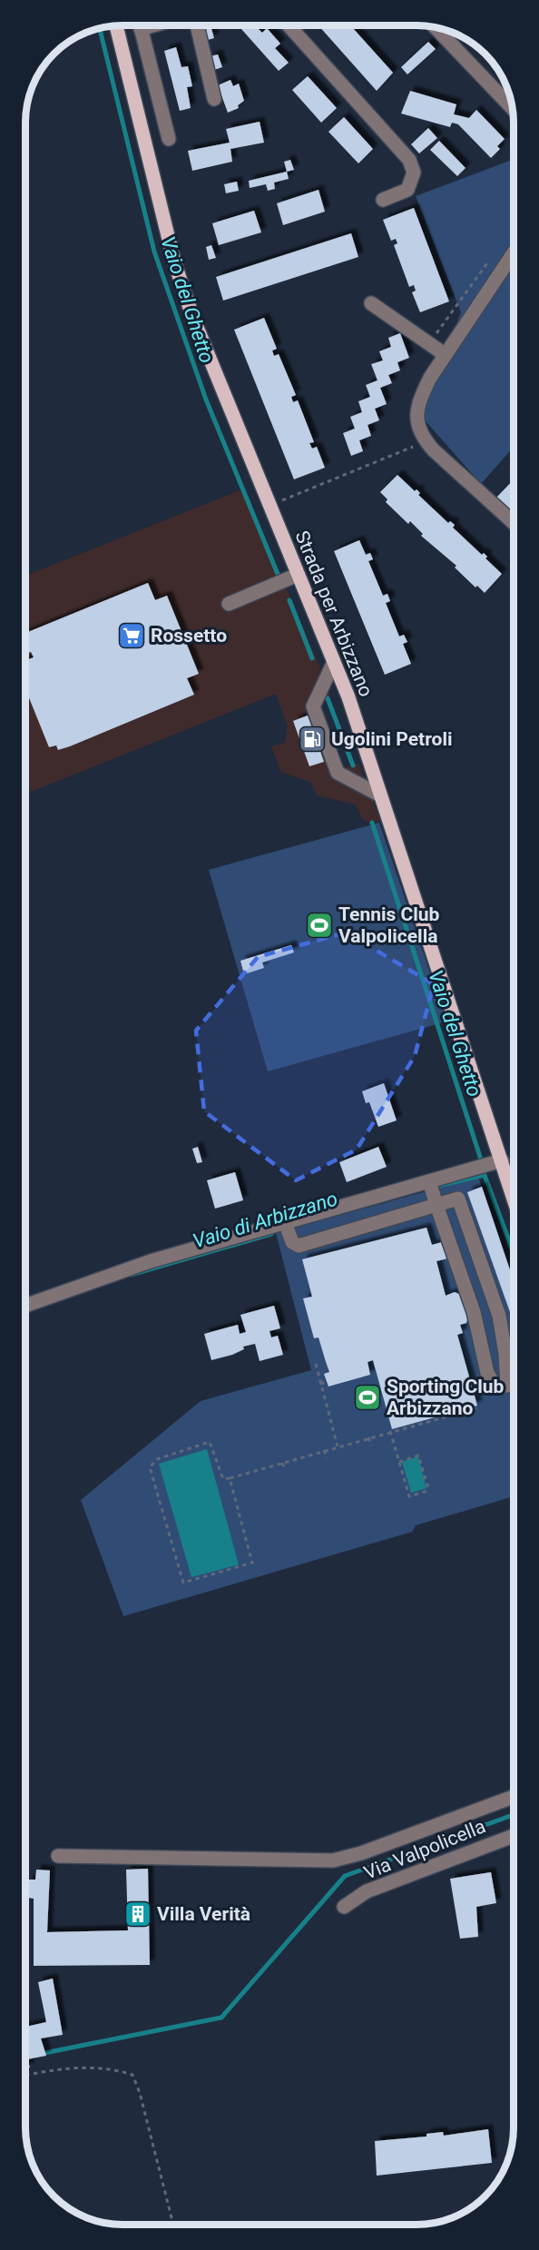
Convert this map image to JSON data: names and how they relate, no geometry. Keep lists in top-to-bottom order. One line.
{"streets":{"main road":["Strada per Arbizzano"],"street":["Via Valpolicella"]},"water":["Vaio del Ghetto","Vaio di Arbizzano"],"places":{"supermarket":["Rossetto"],"fuel station":["Ugolini Petroli"],"sports":["Tennis Club Valpolicella","Sporting Club Arbizzano"],"building":["Villa Verità"]}}
